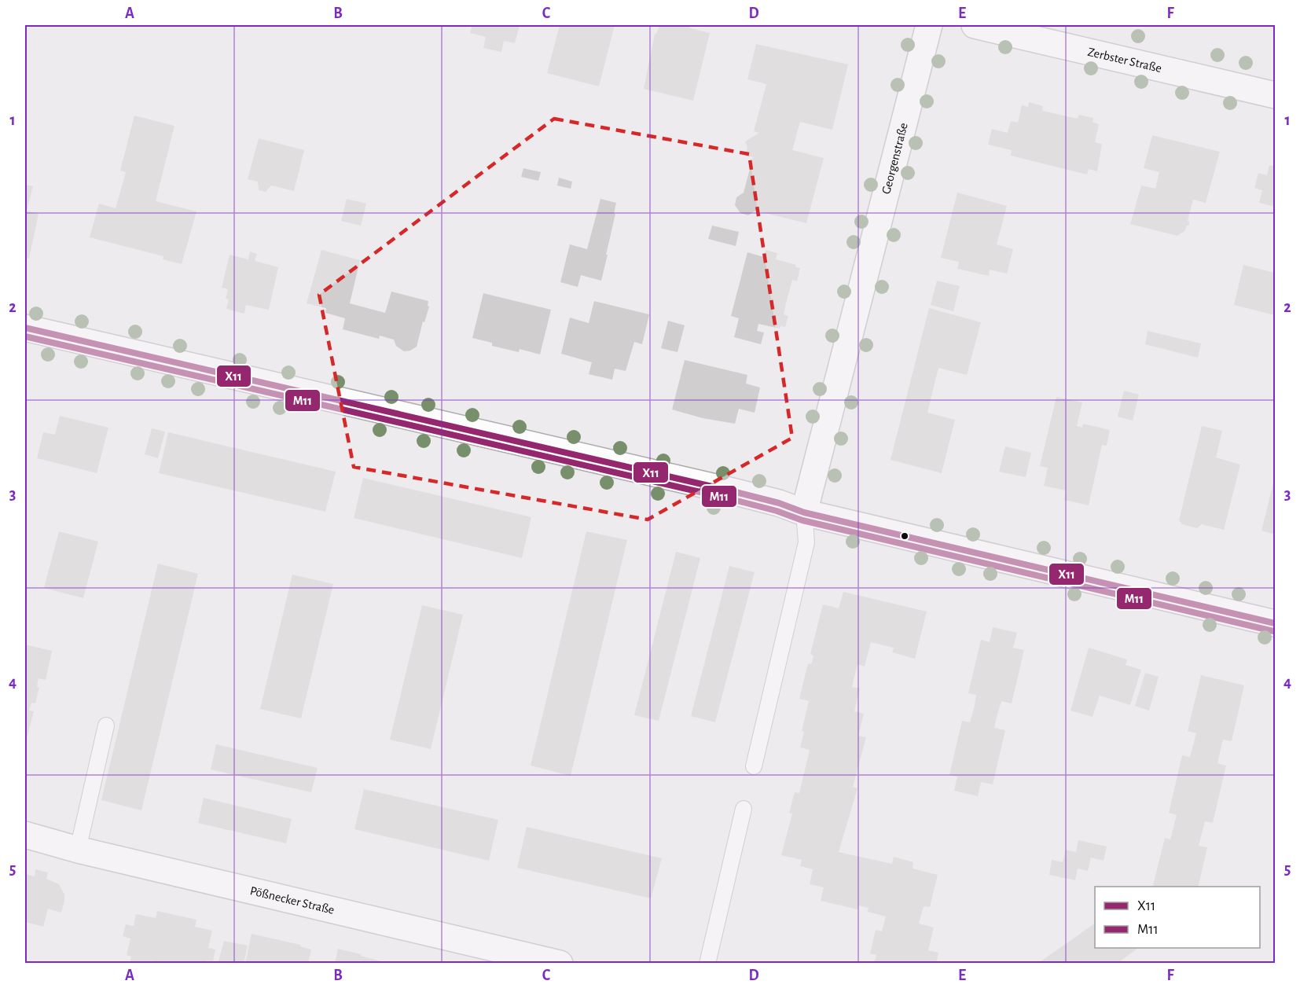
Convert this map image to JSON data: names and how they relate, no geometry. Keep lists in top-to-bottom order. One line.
{"streets":{"street":["Zerbster Straße","Georgenstraße","Pößnecker Straße"]},"lines":["transit line X11","transit line M11"],"legend":["X11","M11"],"grid":{"columns":["A","B","C","D","E","F"],"rows":["1","2","3","4","5"]}}
